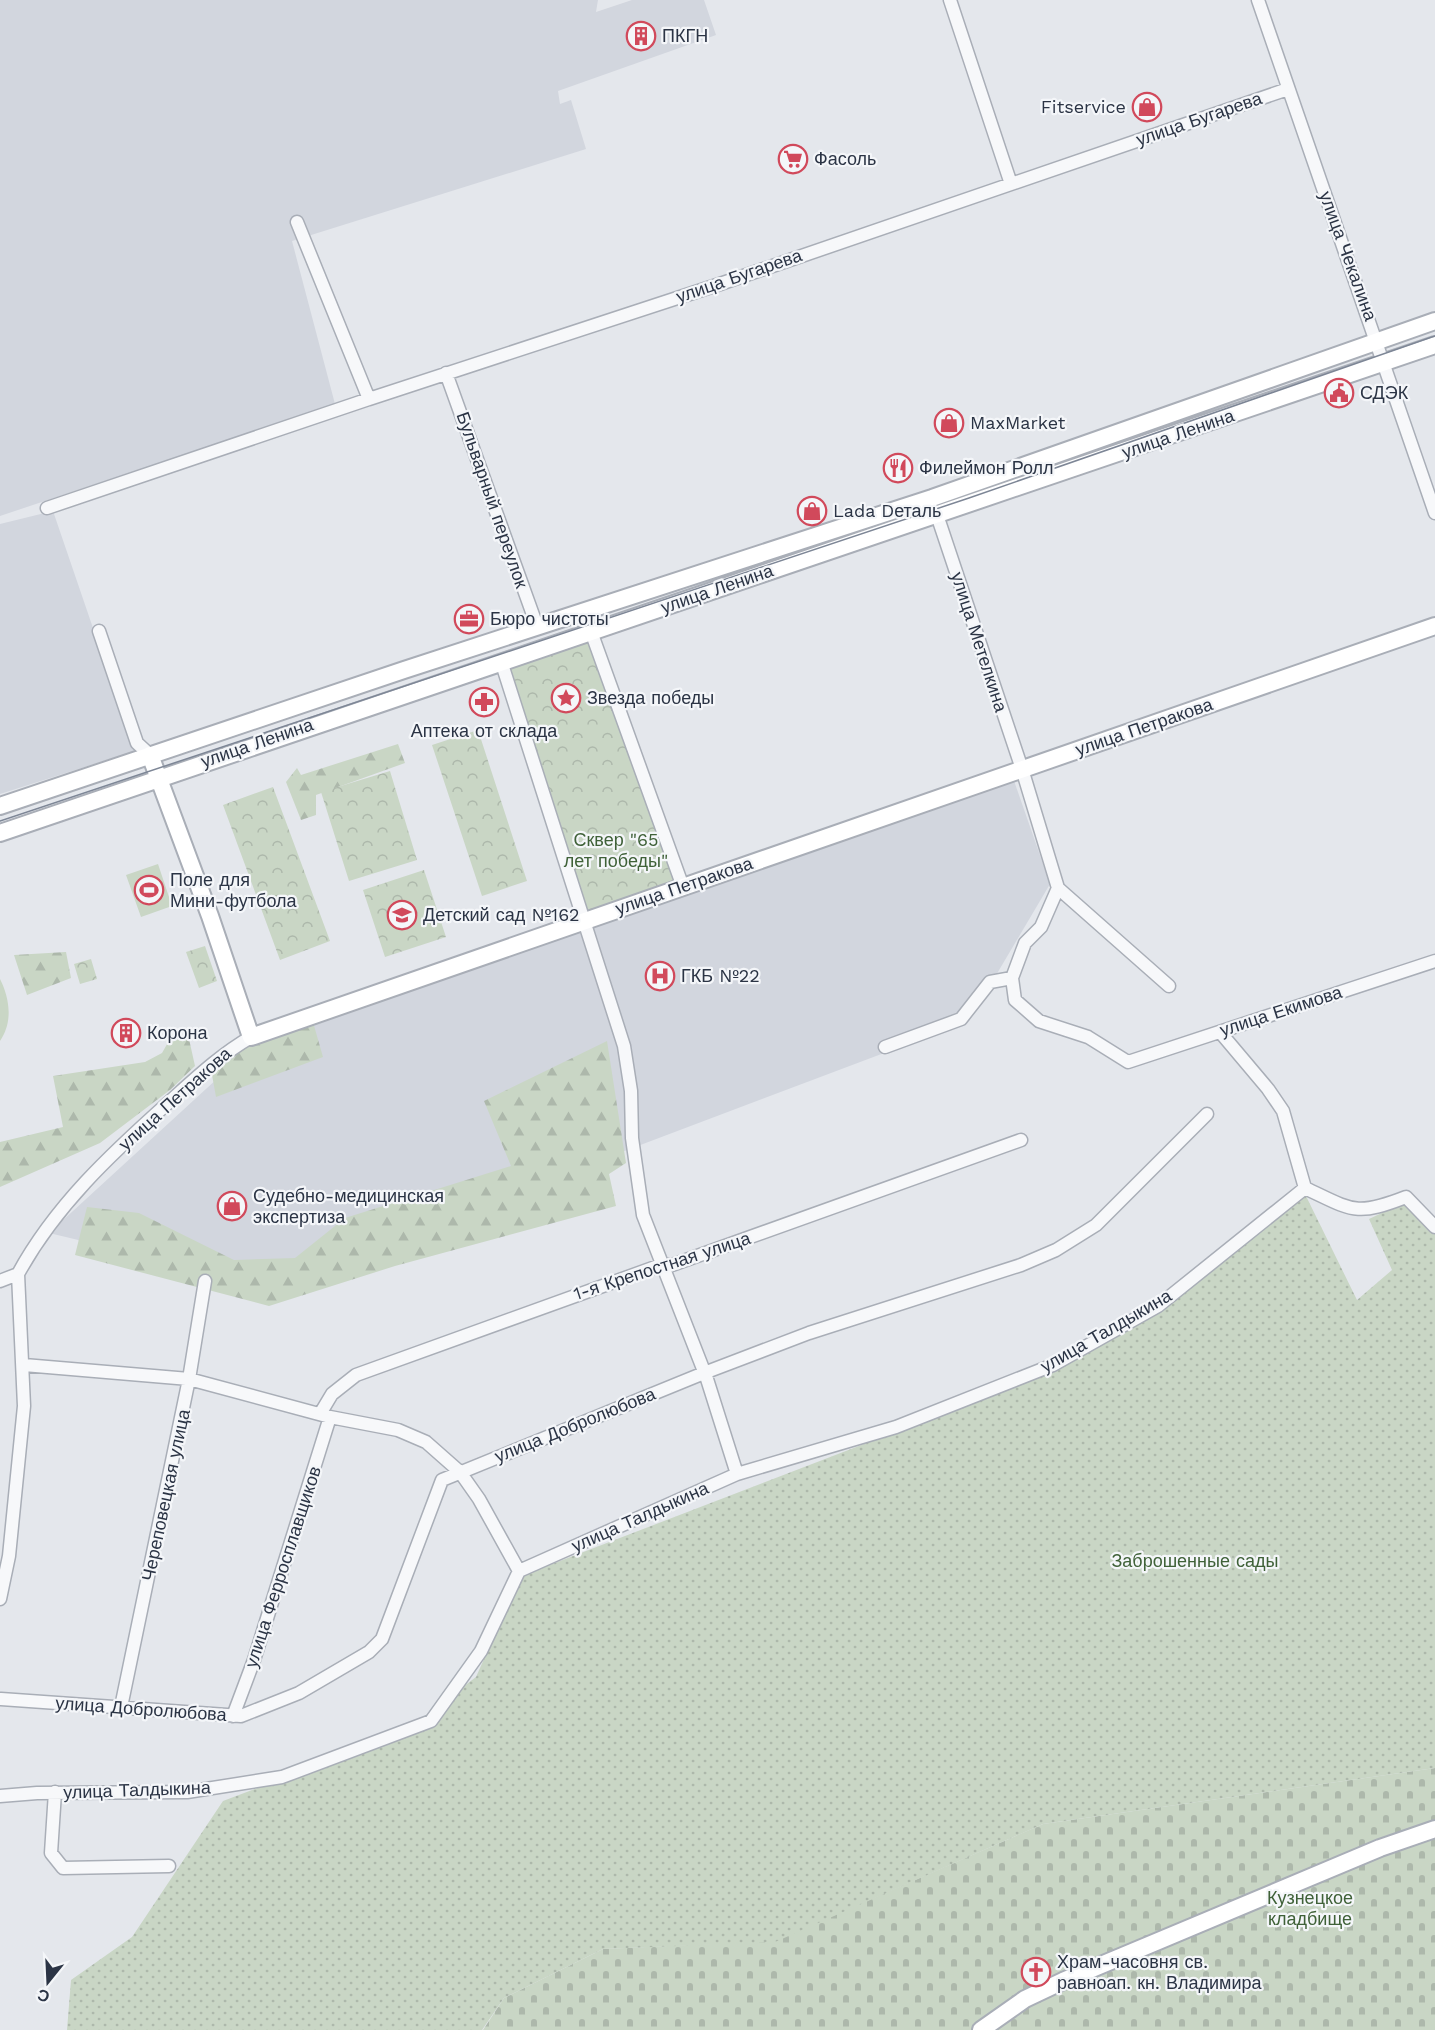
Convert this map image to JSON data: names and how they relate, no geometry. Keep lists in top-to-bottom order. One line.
{"streets":{"main road":["улица Ленина","улица Петракова"],"street":["улица Бугарева","улица Чекалина","Бульварный переулок","улица Метелкина","улица Екимова","1-я Крепостная улица","улица Талдыкина","улица Добролюбова","Череповецкая улица","улица Ферросплавщиков"]},"crossings":[["улица Бугарева","улица Чекалина"],["улица Бугарева","Бульварный переулок"],["улица Чекалина","улица Ленина"],["улица Ленина","Бульварный переулок"],["улица Ленина","улица Метелкина"],["улица Метелкина","улица Петракова"],["1-я Крепостная улица","улица Ферросплавщиков"],["улица Добролюбова","Череповецкая улица"],["улица Добролюбова","улица Ферросплавщиков"]],"parks":["Сквер \"65 лет победы\"","Заброшенные сады","Кузнецкое кладбище"],"places":{"building":["ПКГН","Корона"],"shop":["Fitservice","MaxMarket","Lada Dеталь","Судебно-медицинская экспертиза"],"supermarket":["Фасоль"],"public building":["СДЭК"],"restaurant":["Филеймон Ролл"],"office":["Бюро чистоты"],"place":["Звезда победы"],"pharmacy":["Аптека от склада"],"sports":["Поле для Мини-футбола"],"school or university":["Детский сад №162"],"hospital":["ГКБ №22"],"church":["Храм-часовня св. равноап. кн. Владимира"]},"north":"bottom"}
